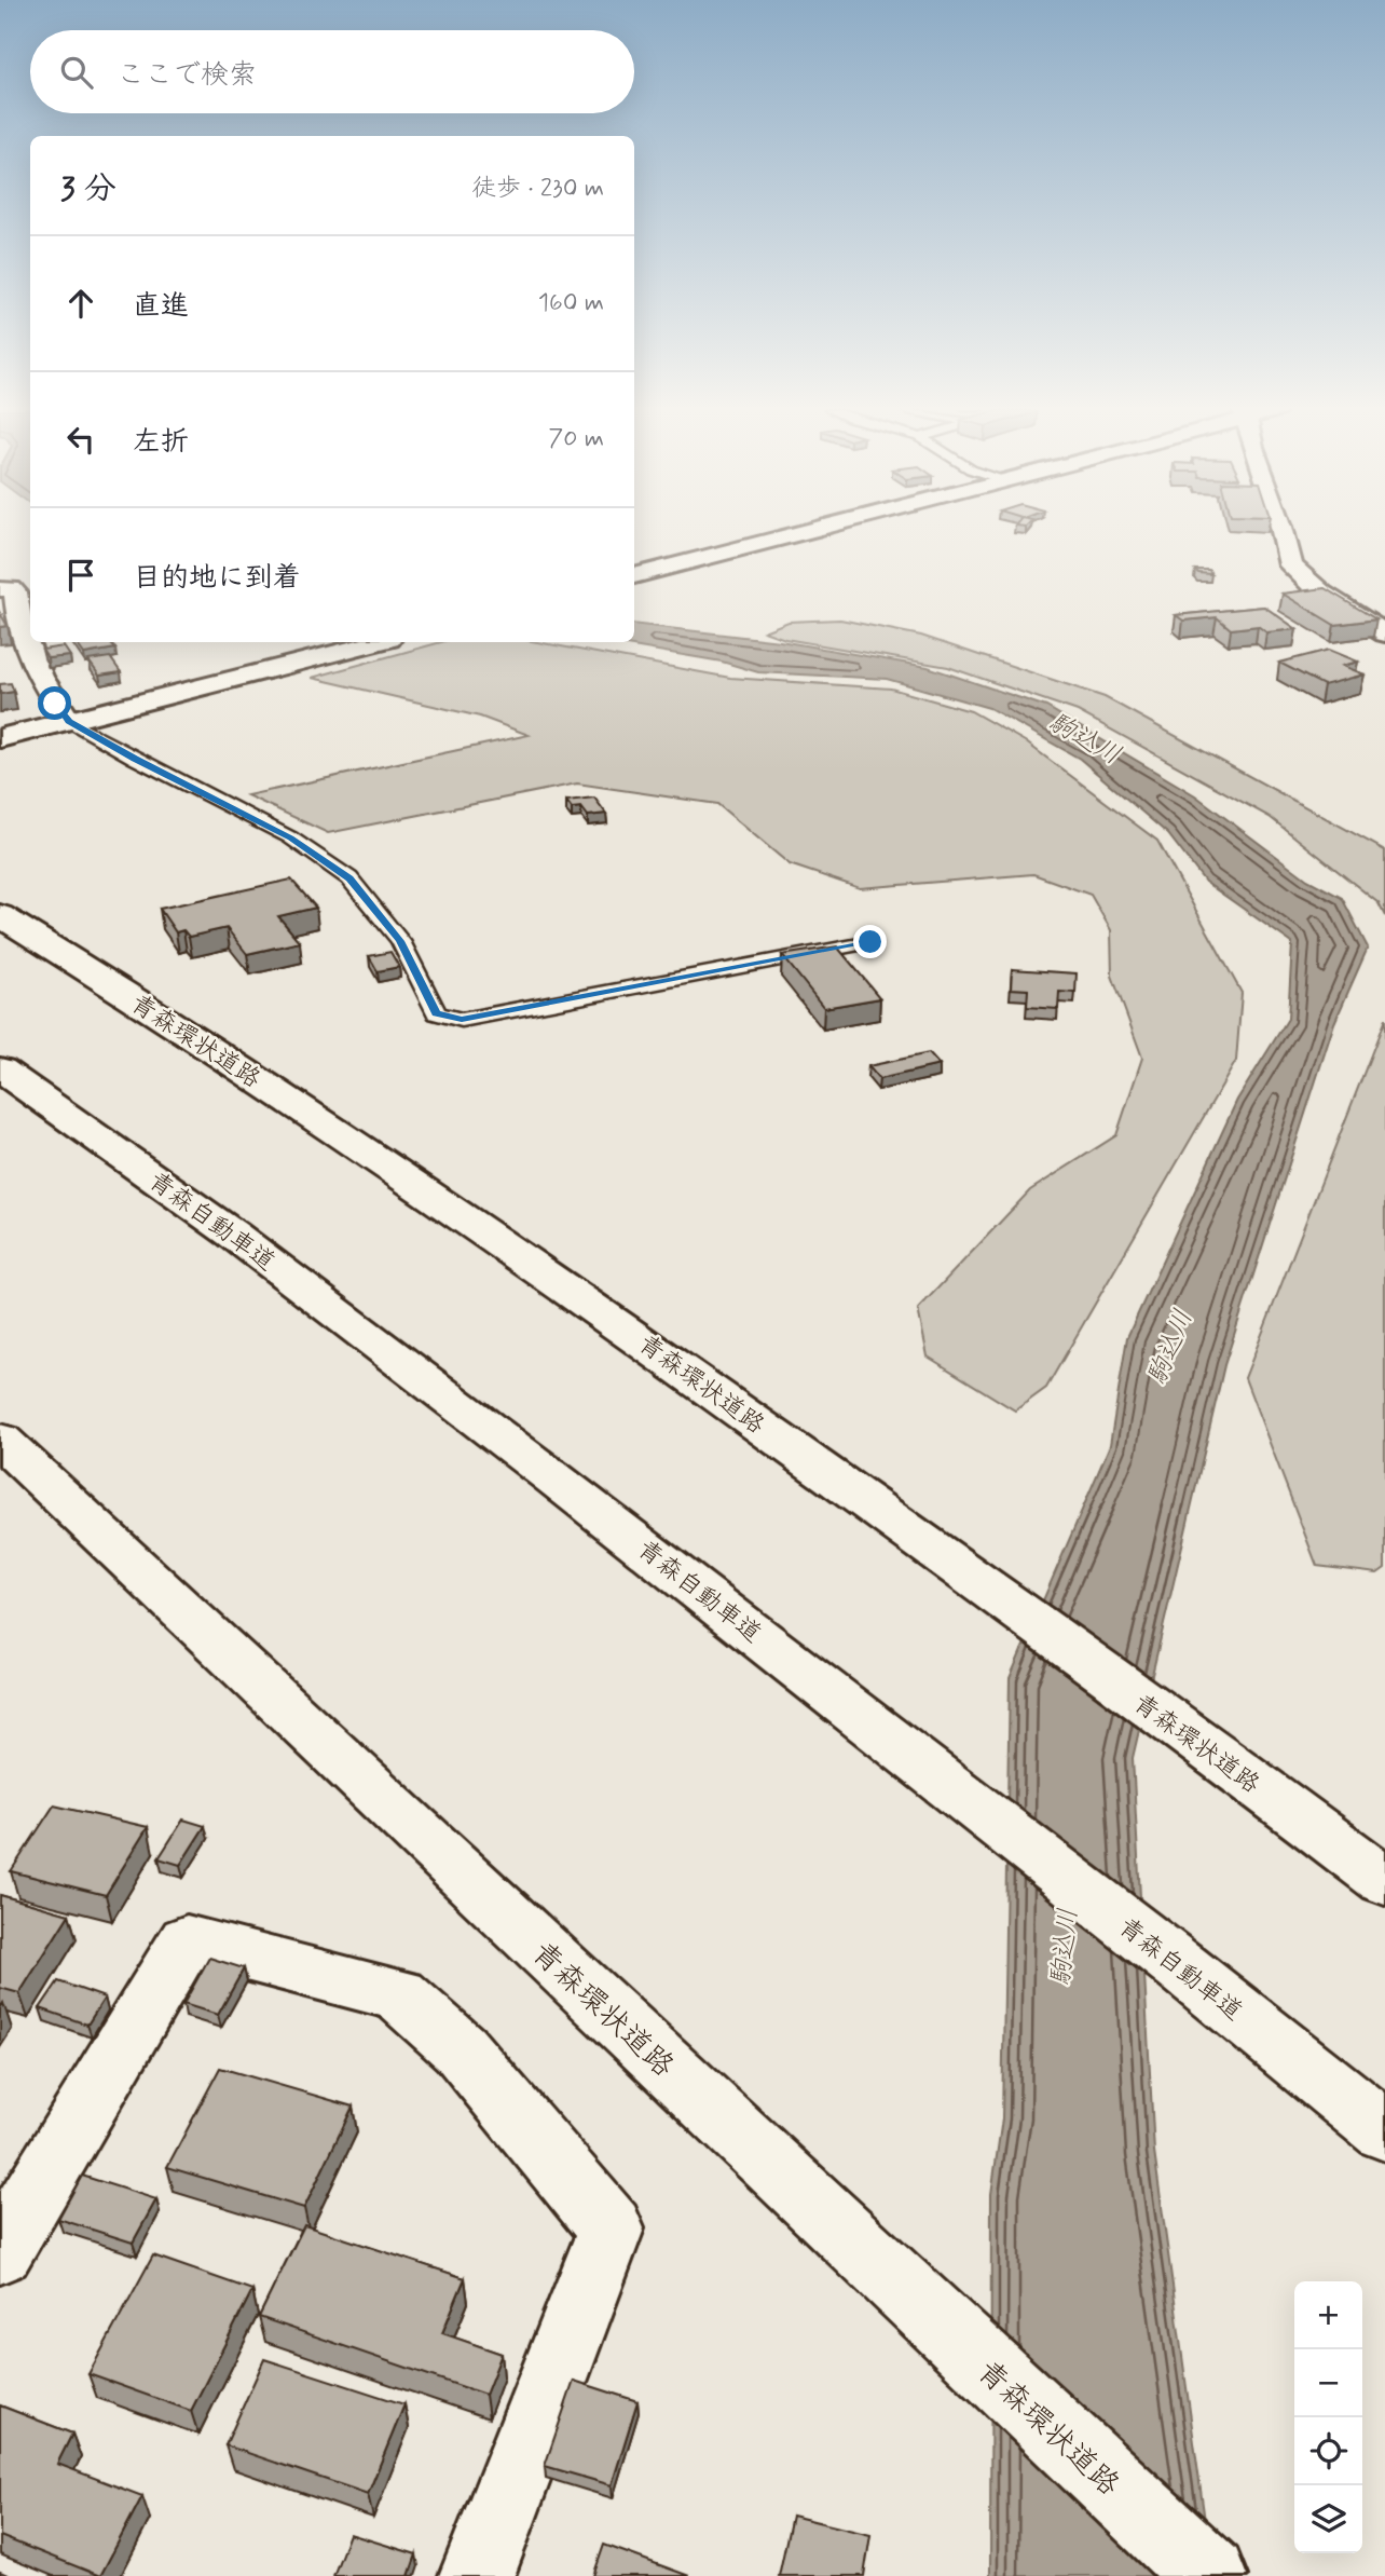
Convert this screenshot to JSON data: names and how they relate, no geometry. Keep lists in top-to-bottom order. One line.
{"streets":{"main road":["青森環状道路","青森自動車道"]},"water":["駒込川"],"page":{"search":"ここで検索","heading":["3 分","徒歩 · 230 m"],"list":[["直進","160 m"],["左折","70 m"],"目的地に到着"],"map_buttons":["+","−"]}}
